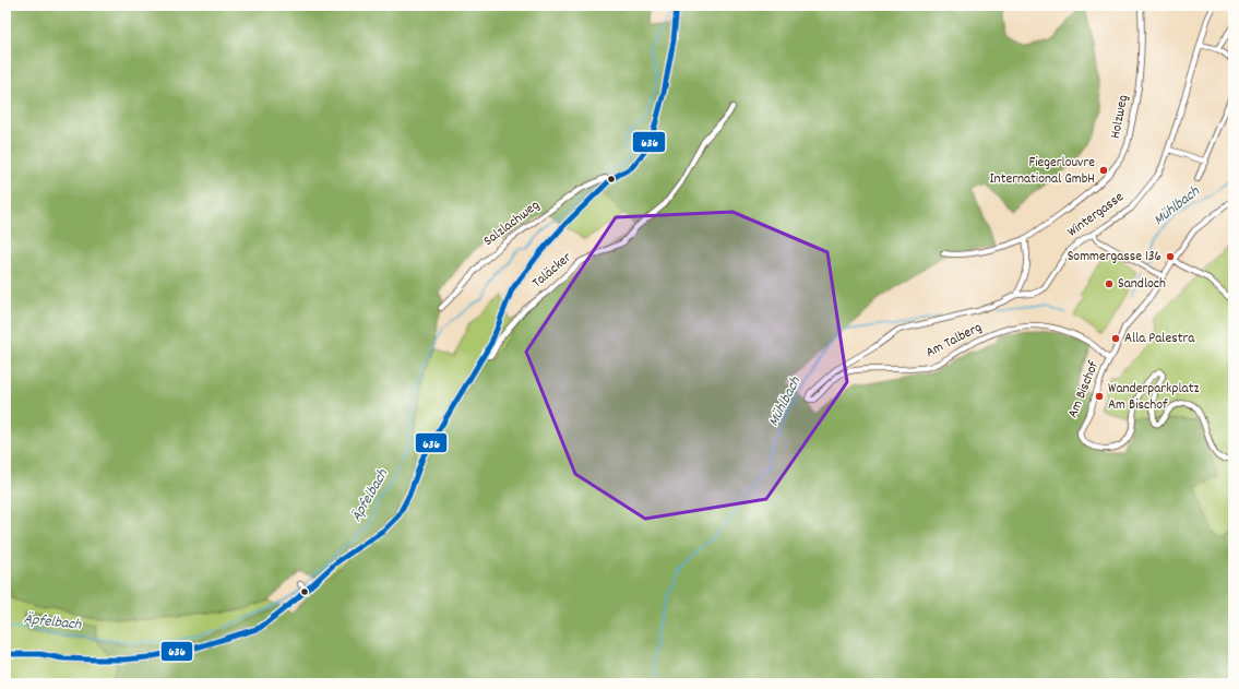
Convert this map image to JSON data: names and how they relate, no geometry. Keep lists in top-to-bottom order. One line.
{"streets":{"street":["Holzweg","Wintergasse","Salzlachweg","Taläcker","Am Talberg","Am Bischof"]},"crossings":[["Wintergasse","Am Talberg"],["Salzlachweg","Taläcker"],["Am Talberg","Am Bischof"]],"water":["Mühlbach","Äpfelbach"],"places":["Fiegerlouvre International GmbH","Sommergasse 136","Sandloch","Alla Palestra","Wanderparkplatz Am Bischof"],"lines":["transit line 636"]}
